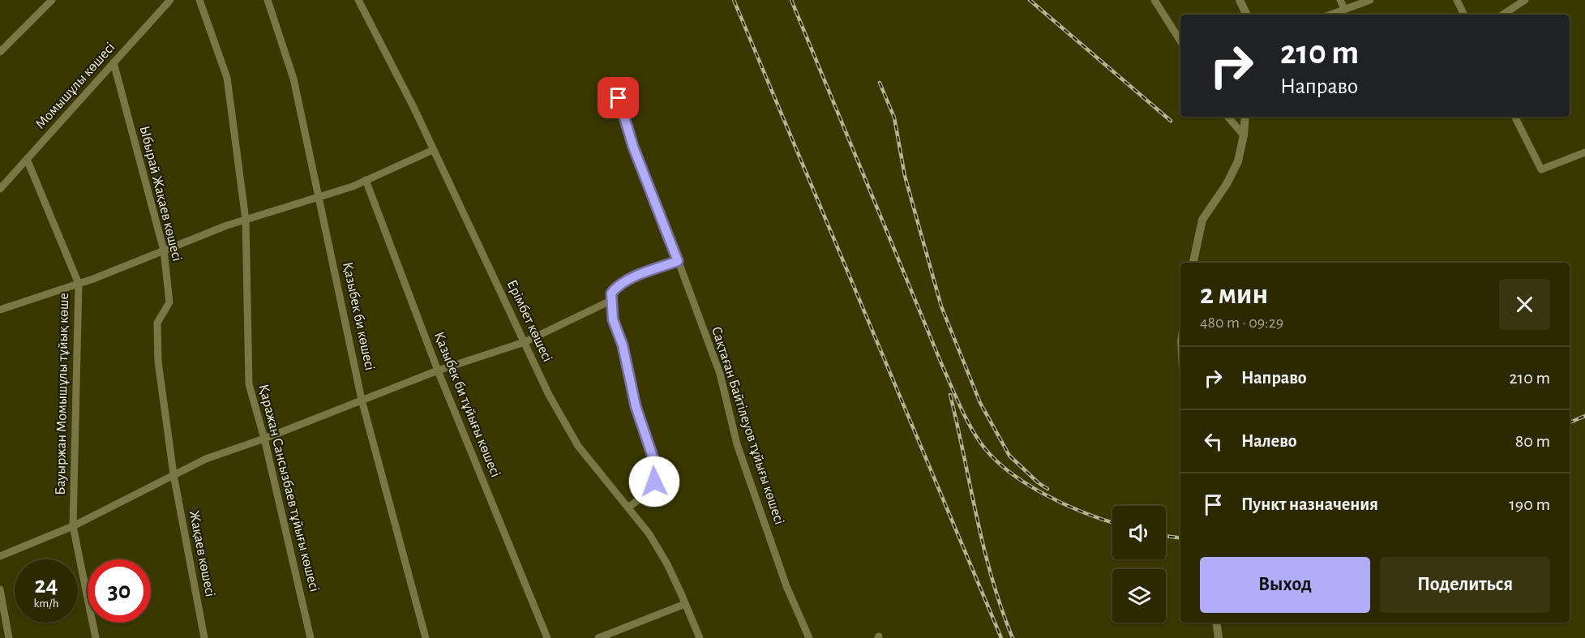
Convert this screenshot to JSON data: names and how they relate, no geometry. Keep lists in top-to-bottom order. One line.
{"streets":{"street":["Момышұлы көшесі","Ыбырай Жақаев көшесі","Қазыбек би көшесі","Ерімбет көшесі","Бауыржан Момышұлы тұйық көше","Қазыбек би тұйығы көшесі","Сақтаған Байтілеуов тұйығы көшесі","Қаражан Сансызбаев тұйығы көшесі","Жақаев көшесі"]},"crossings":[["Момышұлы көшесі","Ыбырай Жақаев көшесі"],["Момышұлы көшесі","Бауыржан Момышұлы тұйық көше"],["Ыбырай Жақаев көшесі","Жақаев көшесі"]],"page":{"turn":["210 m","Направо"],"heading":["2 мин","480 m · 09:29"],"list":[{"name":"Направо","value":"210 m"},{"name":"Налево","value":"80 m"},{"name":"Пункт назначения","value":"190 m"}],"buttons":["Выход","Поделиться"],"speed":"24 km/h","limit":"30"}}
